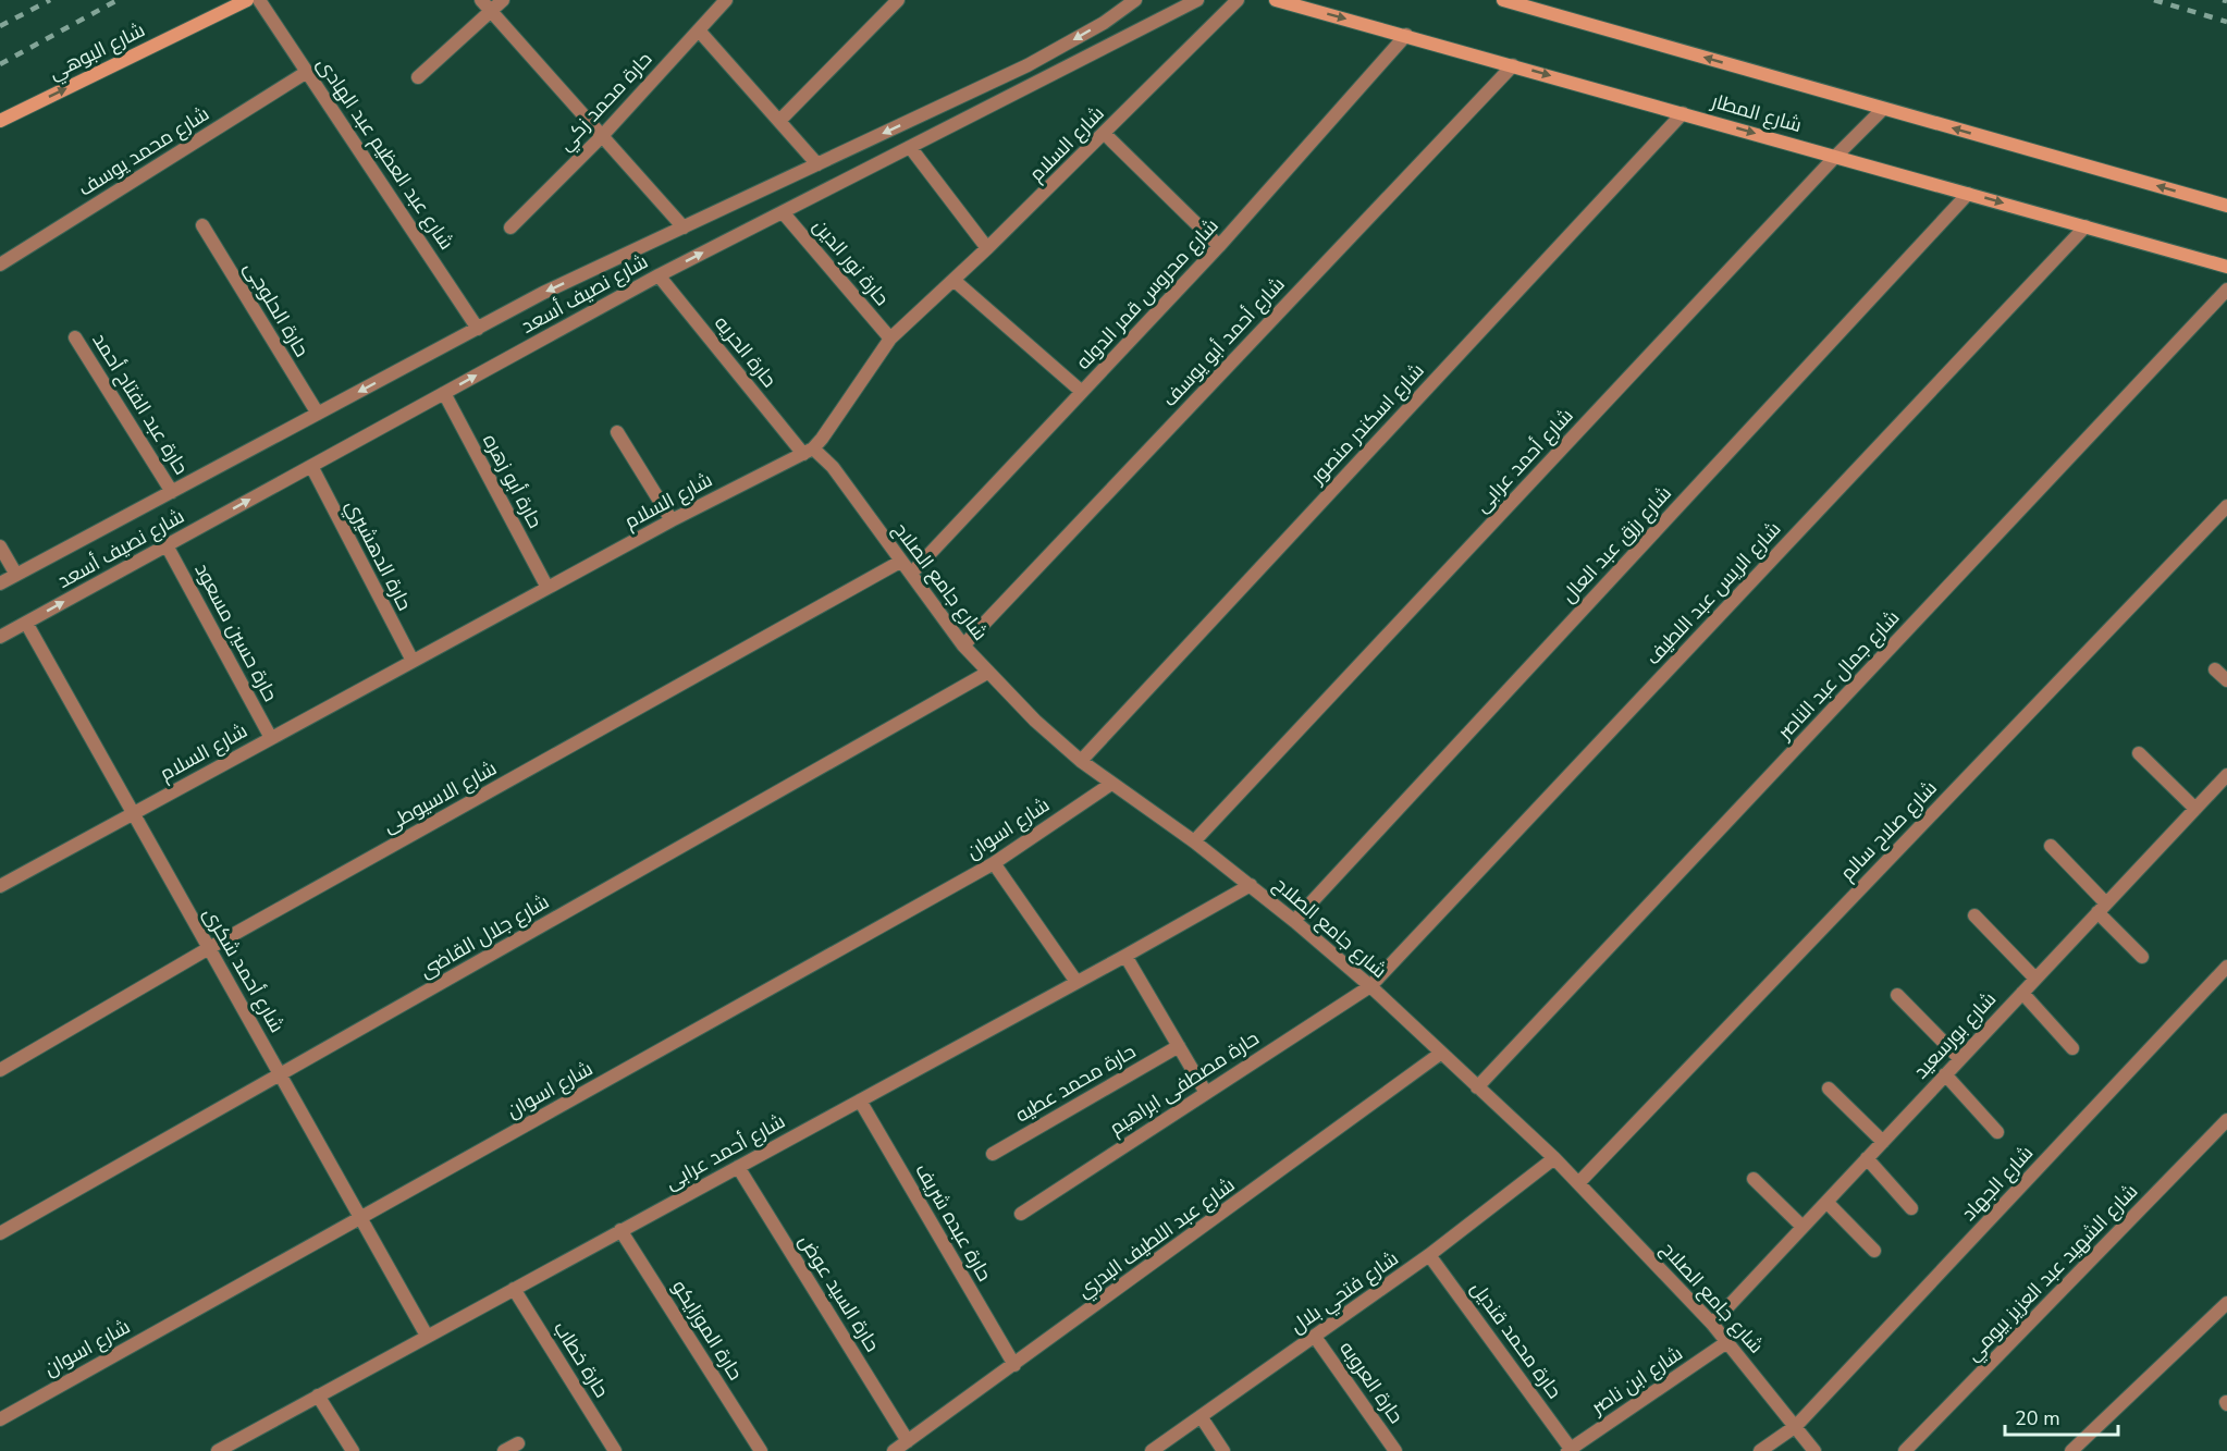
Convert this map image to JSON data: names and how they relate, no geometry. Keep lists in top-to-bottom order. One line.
{"streets":{"street":["شارع البوهي","حارة محمد زكي","شارع المطار","شارع السلام","شارع محمد يوسف","شارع عبد العظيم عبد الهادى","حارة نور الدين","شارع نصيف أسعد","شارع محروس قمر الدوله","حارة الحلوجى","شارع أحمد أبو يوسف","حارة الحريه","حارة عبد الفتاح أحمد","شارع اسكندر منصور","شارع أحمد عرابى","حارة أبو زهره","شارع رزق عبد العال","حارة الدهشيري","شارع جامع الصلاح","شارع الريس عبد اللطيف","حارة حسين مسعود","شارع جمال عبد الناصر","شارع الاسيوطى","شارع اسوان","شارع صلاح سالم","شارع جلال القاضى","شارع أحمد شكرى","شارع بورسعيد","حارة محمد عطيه","حارة مصطفى ابراهيم","شارع الجهاد","حارة عبده شريف","شارع عبد اللطيف البدري","شارع الشهيد عبد العزيز بيومي","شارع فتحي بلال","حارة السيد عوض","حارة الموزايكو","حارة محمد قنديل","حارة خطاب","شارع ابن ناصر","حارة العروبه"]},"crossings":[["شارع المطار","شارع محروس قمر الدوله"],["شارع المطار","شارع أحمد أبو يوسف"],["شارع المطار","شارع اسكندر منصور"],["شارع المطار","شارع أحمد عرابى"],["شارع المطار","شارع رزق عبد العال"],["شارع المطار","شارع الريس عبد اللطيف"],["شارع السلام","حارة نور الدين"],["شارع السلام","حارة الحريه"],["شارع السلام","حارة أبو زهره"],["شارع السلام","حارة الدهشيري"],["شارع السلام","شارع جامع الصلاح"],["شارع السلام","حارة حسين مسعود"],["شارع السلام","شارع أحمد شكرى"],["شارع محمد يوسف","شارع عبد العظيم عبد الهادى"],["شارع عبد العظيم عبد الهادى","شارع نصيف أسعد"],["حارة نور الدين","شارع نصيف أسعد"],["شارع نصيف أسعد","حارة الحلوجى"],["شارع نصيف أسعد","حارة الحريه"],["شارع نصيف أسعد","حارة عبد الفتاح أحمد"],["شارع نصيف أسعد","حارة أبو زهره"],["شارع نصيف أسعد","حارة الدهشيري"],["شارع نصيف أسعد","حارة حسين مسعود"],["شارع نصيف أسعد","شارع أحمد شكرى"],["شارع محروس قمر الدوله","شارع جامع الصلاح"],["شارع أحمد أبو يوسف","شارع جامع الصلاح"],["حارة الحريه","شارع جامع الصلاح"],["شارع اسكندر منصور","شارع جامع الصلاح"],["شارع أحمد عرابى","شارع جامع الصلاح"],["شارع أحمد عرابى","شارع أحمد شكرى"],["شارع أحمد عرابى","حارة عبده شريف"],["شارع أحمد عرابى","حارة السيد عوض"],["شارع أحمد عرابى","حارة الموزايكو"],["شارع أحمد عرابى","حارة خطاب"],["شارع رزق عبد العال","شارع جامع الصلاح"],["شارع جامع الصلاح","شارع الريس عبد اللطيف"],["شارع جامع الصلاح","شارع جمال عبد الناصر"],["شارع جامع الصلاح","شارع الاسيوطى"],["شارع جامع الصلاح","شارع اسوان"],["شارع جامع الصلاح","شارع صلاح سالم"],["شارع جامع الصلاح","شارع جلال القاضى"],["شارع جامع الصلاح","شارع بورسعيد"],["شارع جامع الصلاح","حارة مصطفى ابراهيم"],["شارع جامع الصلاح","شارع الجهاد"],["شارع جامع الصلاح","شارع عبد اللطيف البدري"],["شارع جامع الصلاح","شارع فتحي بلال"],["شارع جامع الصلاح","شارع ابن ناصر"],["شارع الريس عبد اللطيف","حارة مصطفى ابراهيم"],["شارع الاسيوطى","شارع أحمد شكرى"],["شارع اسوان","شارع أحمد شكرى"],["شارع جلال القاضى","شارع أحمد شكرى"],["حارة عبده شريف","شارع عبد اللطيف البدري"],["شارع عبد اللطيف البدري","حارة السيد عوض"],["شارع فتحي بلال","حارة محمد قنديل"],["شارع فتحي بلال","حارة العروبه"],["حارة محمد قنديل","شارع ابن ناصر"]],"one_way":["شارع البوهي"],"scale_bar":"20 m"}
